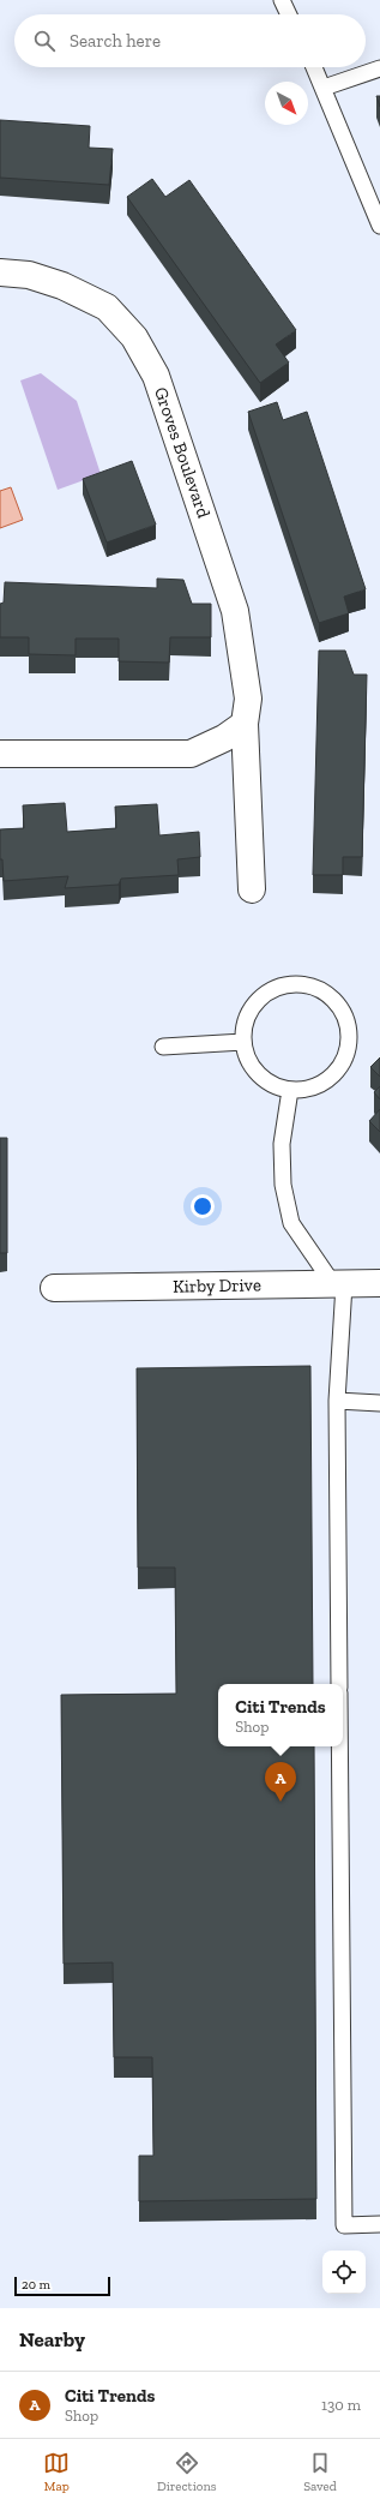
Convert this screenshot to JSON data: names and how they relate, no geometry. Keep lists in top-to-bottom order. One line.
{"streets":{"street":["Groves Boulevard","Kirby Drive"]},"scale_bar":"20 m","north":"bottom right","page":{"search":"Search here","popup":["Citi Trends","Shop"],"pins":"A","scale":"20 m","heading":"Nearby","list":[{"mark":"A","name":"Citi Trends","note":"Shop","value":"130 m"}],"nav":["Map","Directions","Saved"]}}
